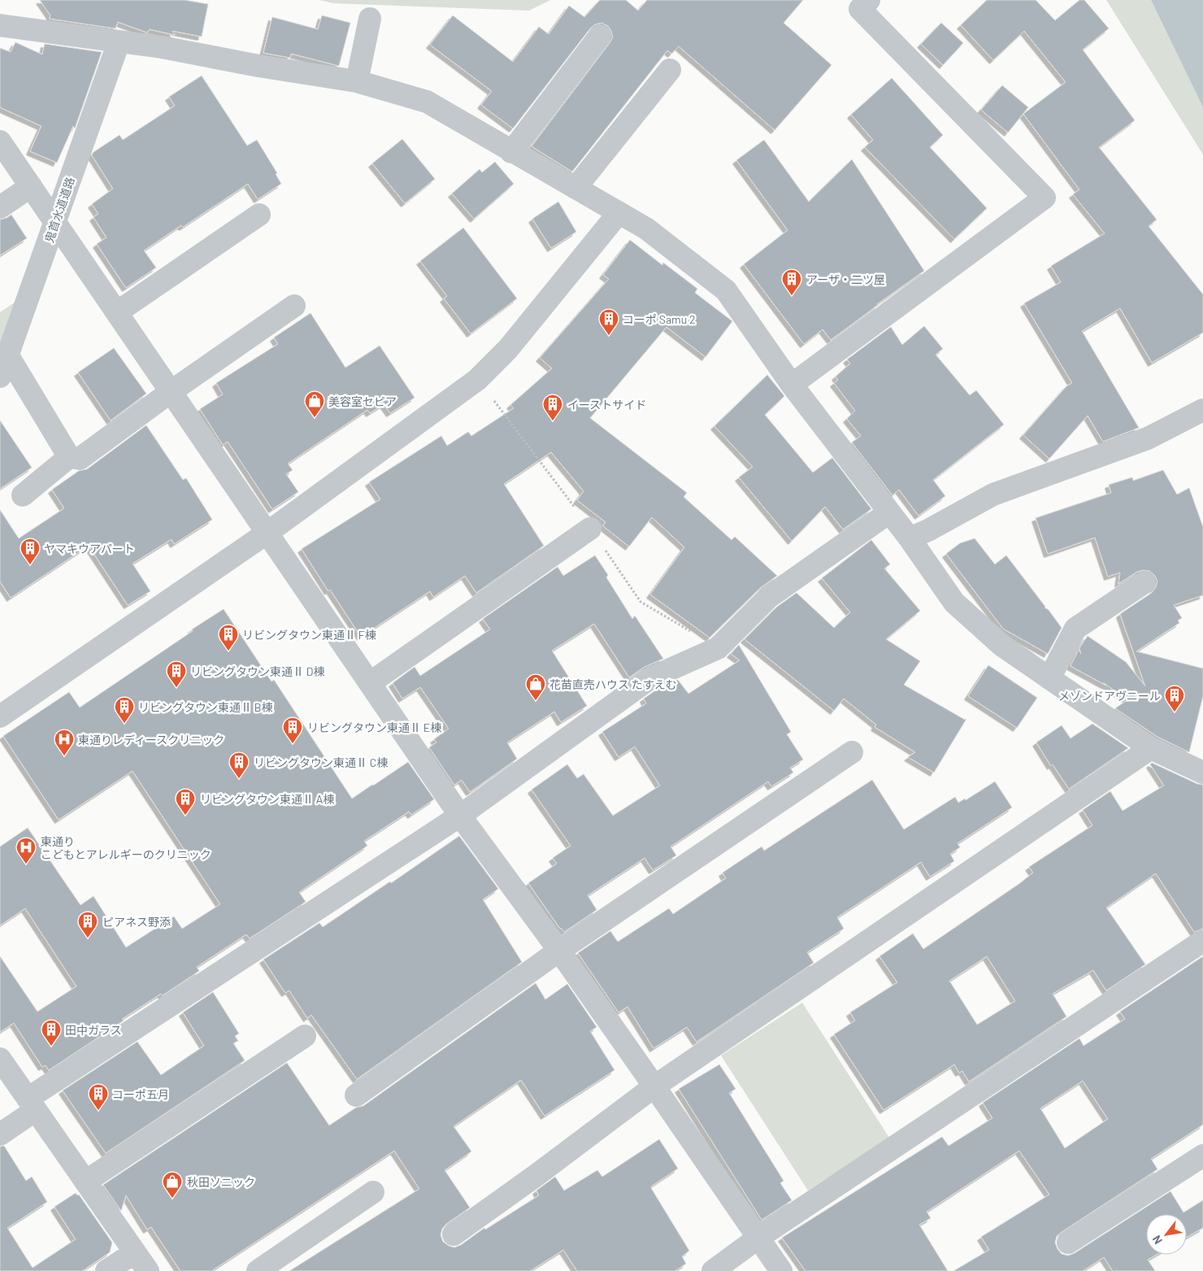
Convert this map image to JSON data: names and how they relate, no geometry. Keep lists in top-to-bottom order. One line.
{"streets":{"street":["鬼首水道道路"]},"places":{"building":["アーザ・二ツ屋","コーポ Samu 2","イーストサイド","ヤマキウアパート","リビングタウン東通Ⅱ F棟","リビングタウン東通Ⅱ D棟","メゾンドアヴニール","リビングタウン東通Ⅱ B棟","リビングタウン東通Ⅱ E棟","リビングタウン東通Ⅱ C棟","リビングタウン東通Ⅱ A棟","ピアネス野添","田中ガラス","コーポ五月"],"shop":["美容室セピア","花苗直売ハウス たすえむ","秋田ソニック"],"hospital":["東通りレディースクリニック","東通り こどもとアレルギーのクリニック"]},"north":"bottom left"}
